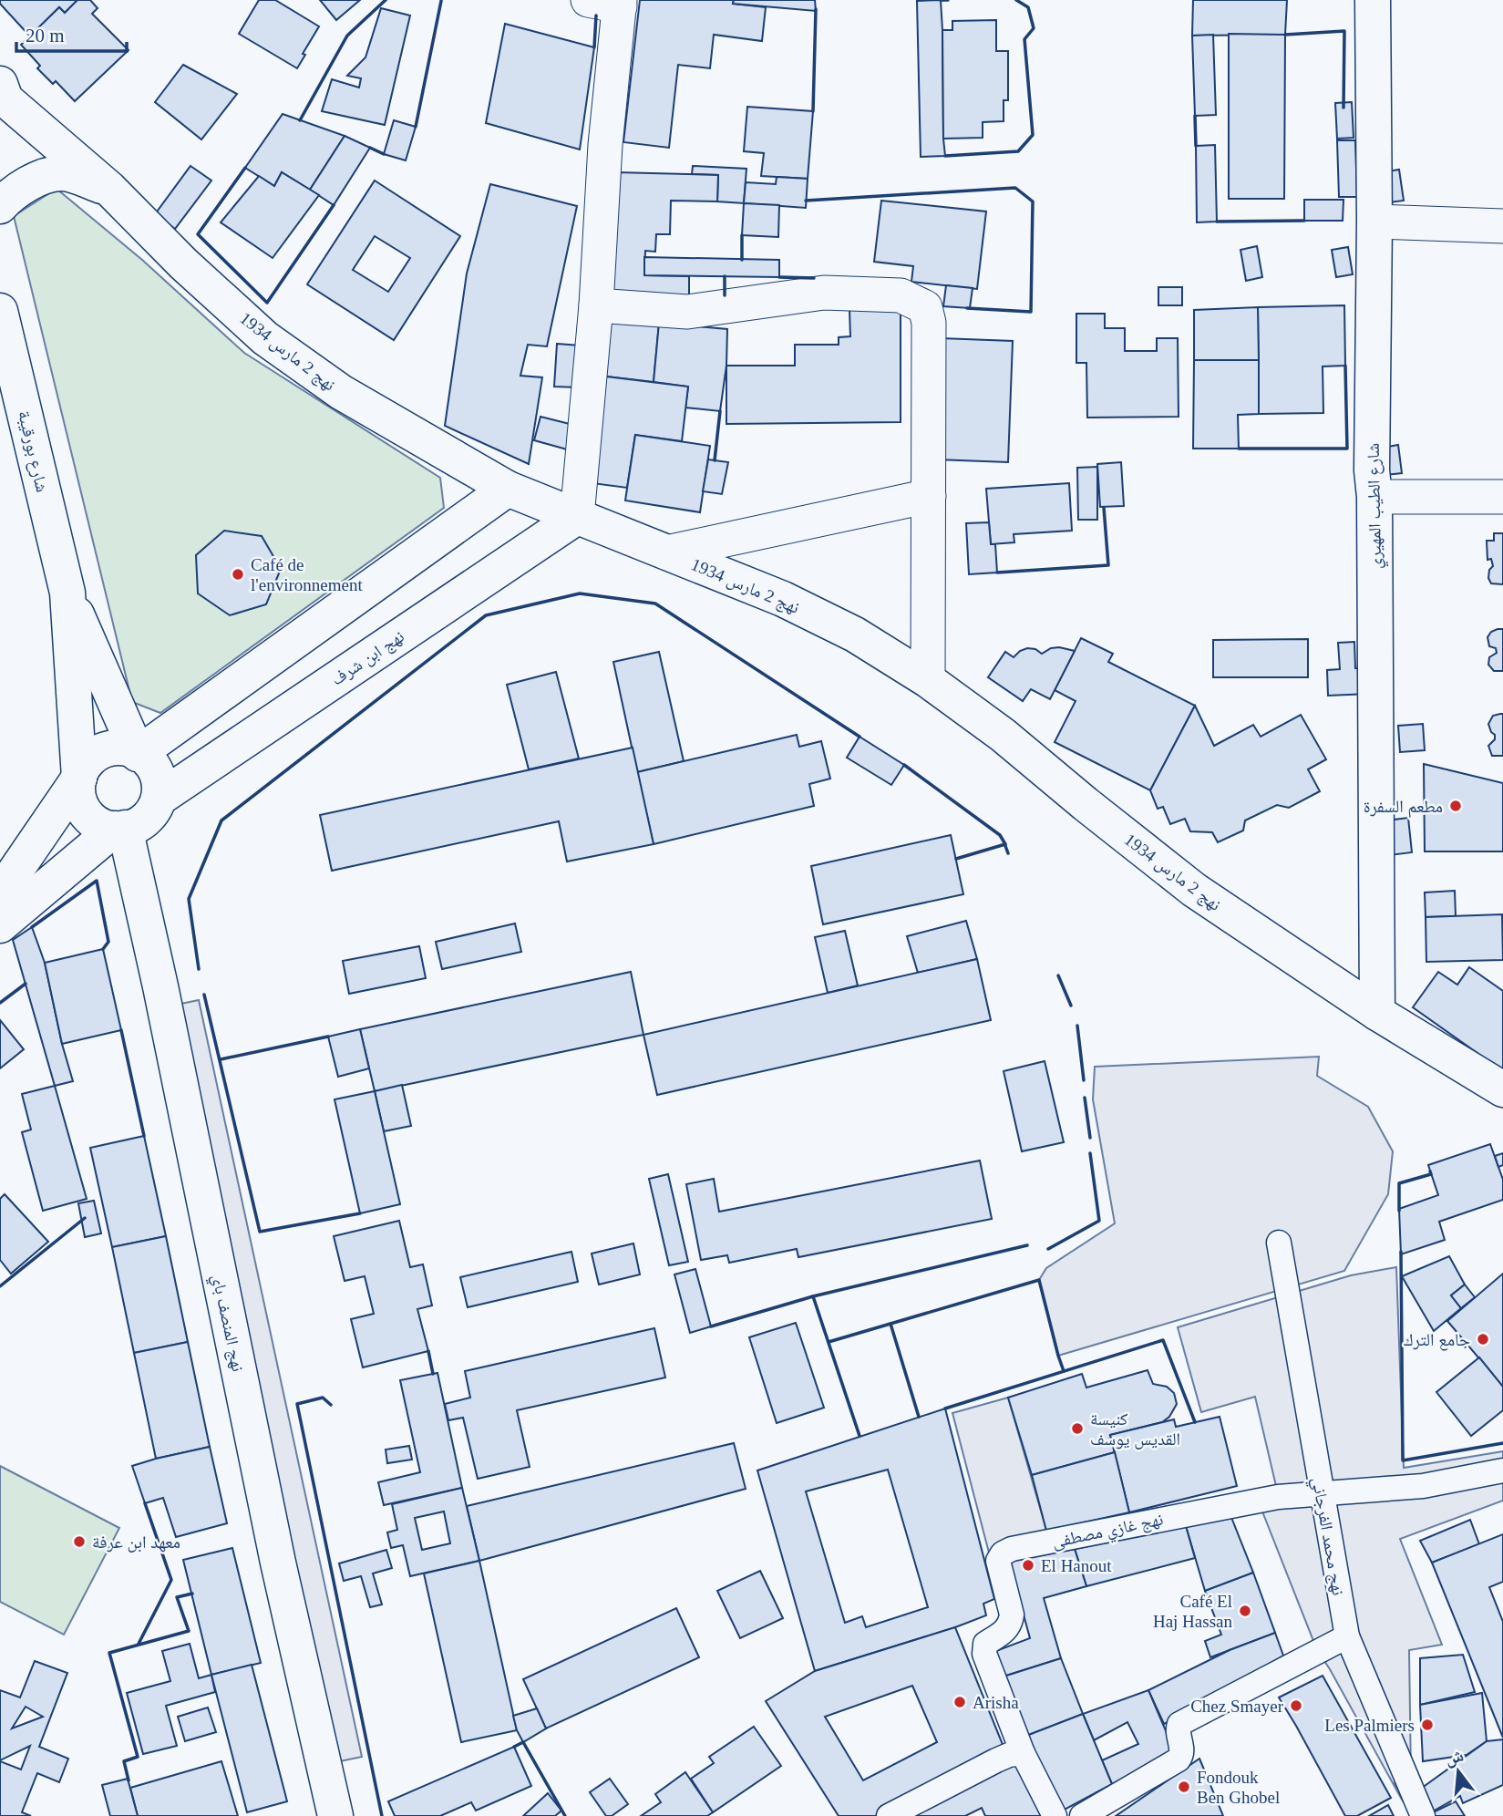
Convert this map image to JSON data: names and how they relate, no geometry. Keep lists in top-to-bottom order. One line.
{"streets":{"street":["نهج 2 مارس 1934","شارع بورقيبة","شارع الطيب المهيري","نهج ابن شرف","نهج المنصف باي","نهج غازي مصطفى","نهج محمد الفرجاني"]},"crossings":[["نهج 2 مارس 1934","شارع الطيب المهيري"],["نهج 2 مارس 1934","نهج ابن شرف"],["شارع بورقيبة","نهج ابن شرف"],["شارع بورقيبة","نهج المنصف باي"],["نهج ابن شرف","نهج المنصف باي"],["نهج غازي مصطفى","نهج محمد الفرجاني"]],"places":["Café de l'environnement","مطعم السفرة","جامع الترك","كنيسة القديس يوسف","معهد ابن عرفة","El Hanout","Café El Haj Hassan","Arisha","Chez Smayer","Les Palmiers","Fondouk Ben Ghobel"],"scale_bar":"20 m","north":"top"}
